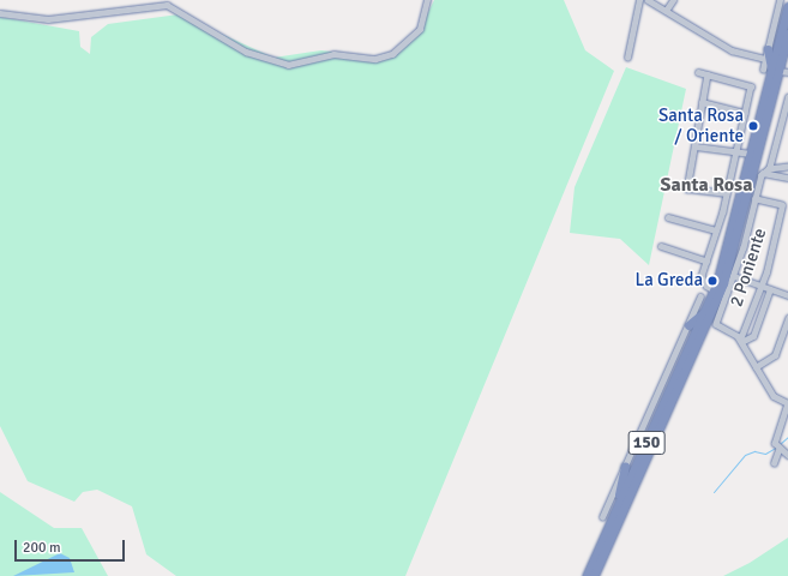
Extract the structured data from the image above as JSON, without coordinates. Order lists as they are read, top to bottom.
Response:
{
  "streets": {
    "highway": ["150"],
    "street": ["2 Poniente"]
  },
  "districts": ["Santa Rosa"],
  "places": ["Santa Rosa / Oriente", "La Greda"],
  "scale_bar": "200 m"
}
